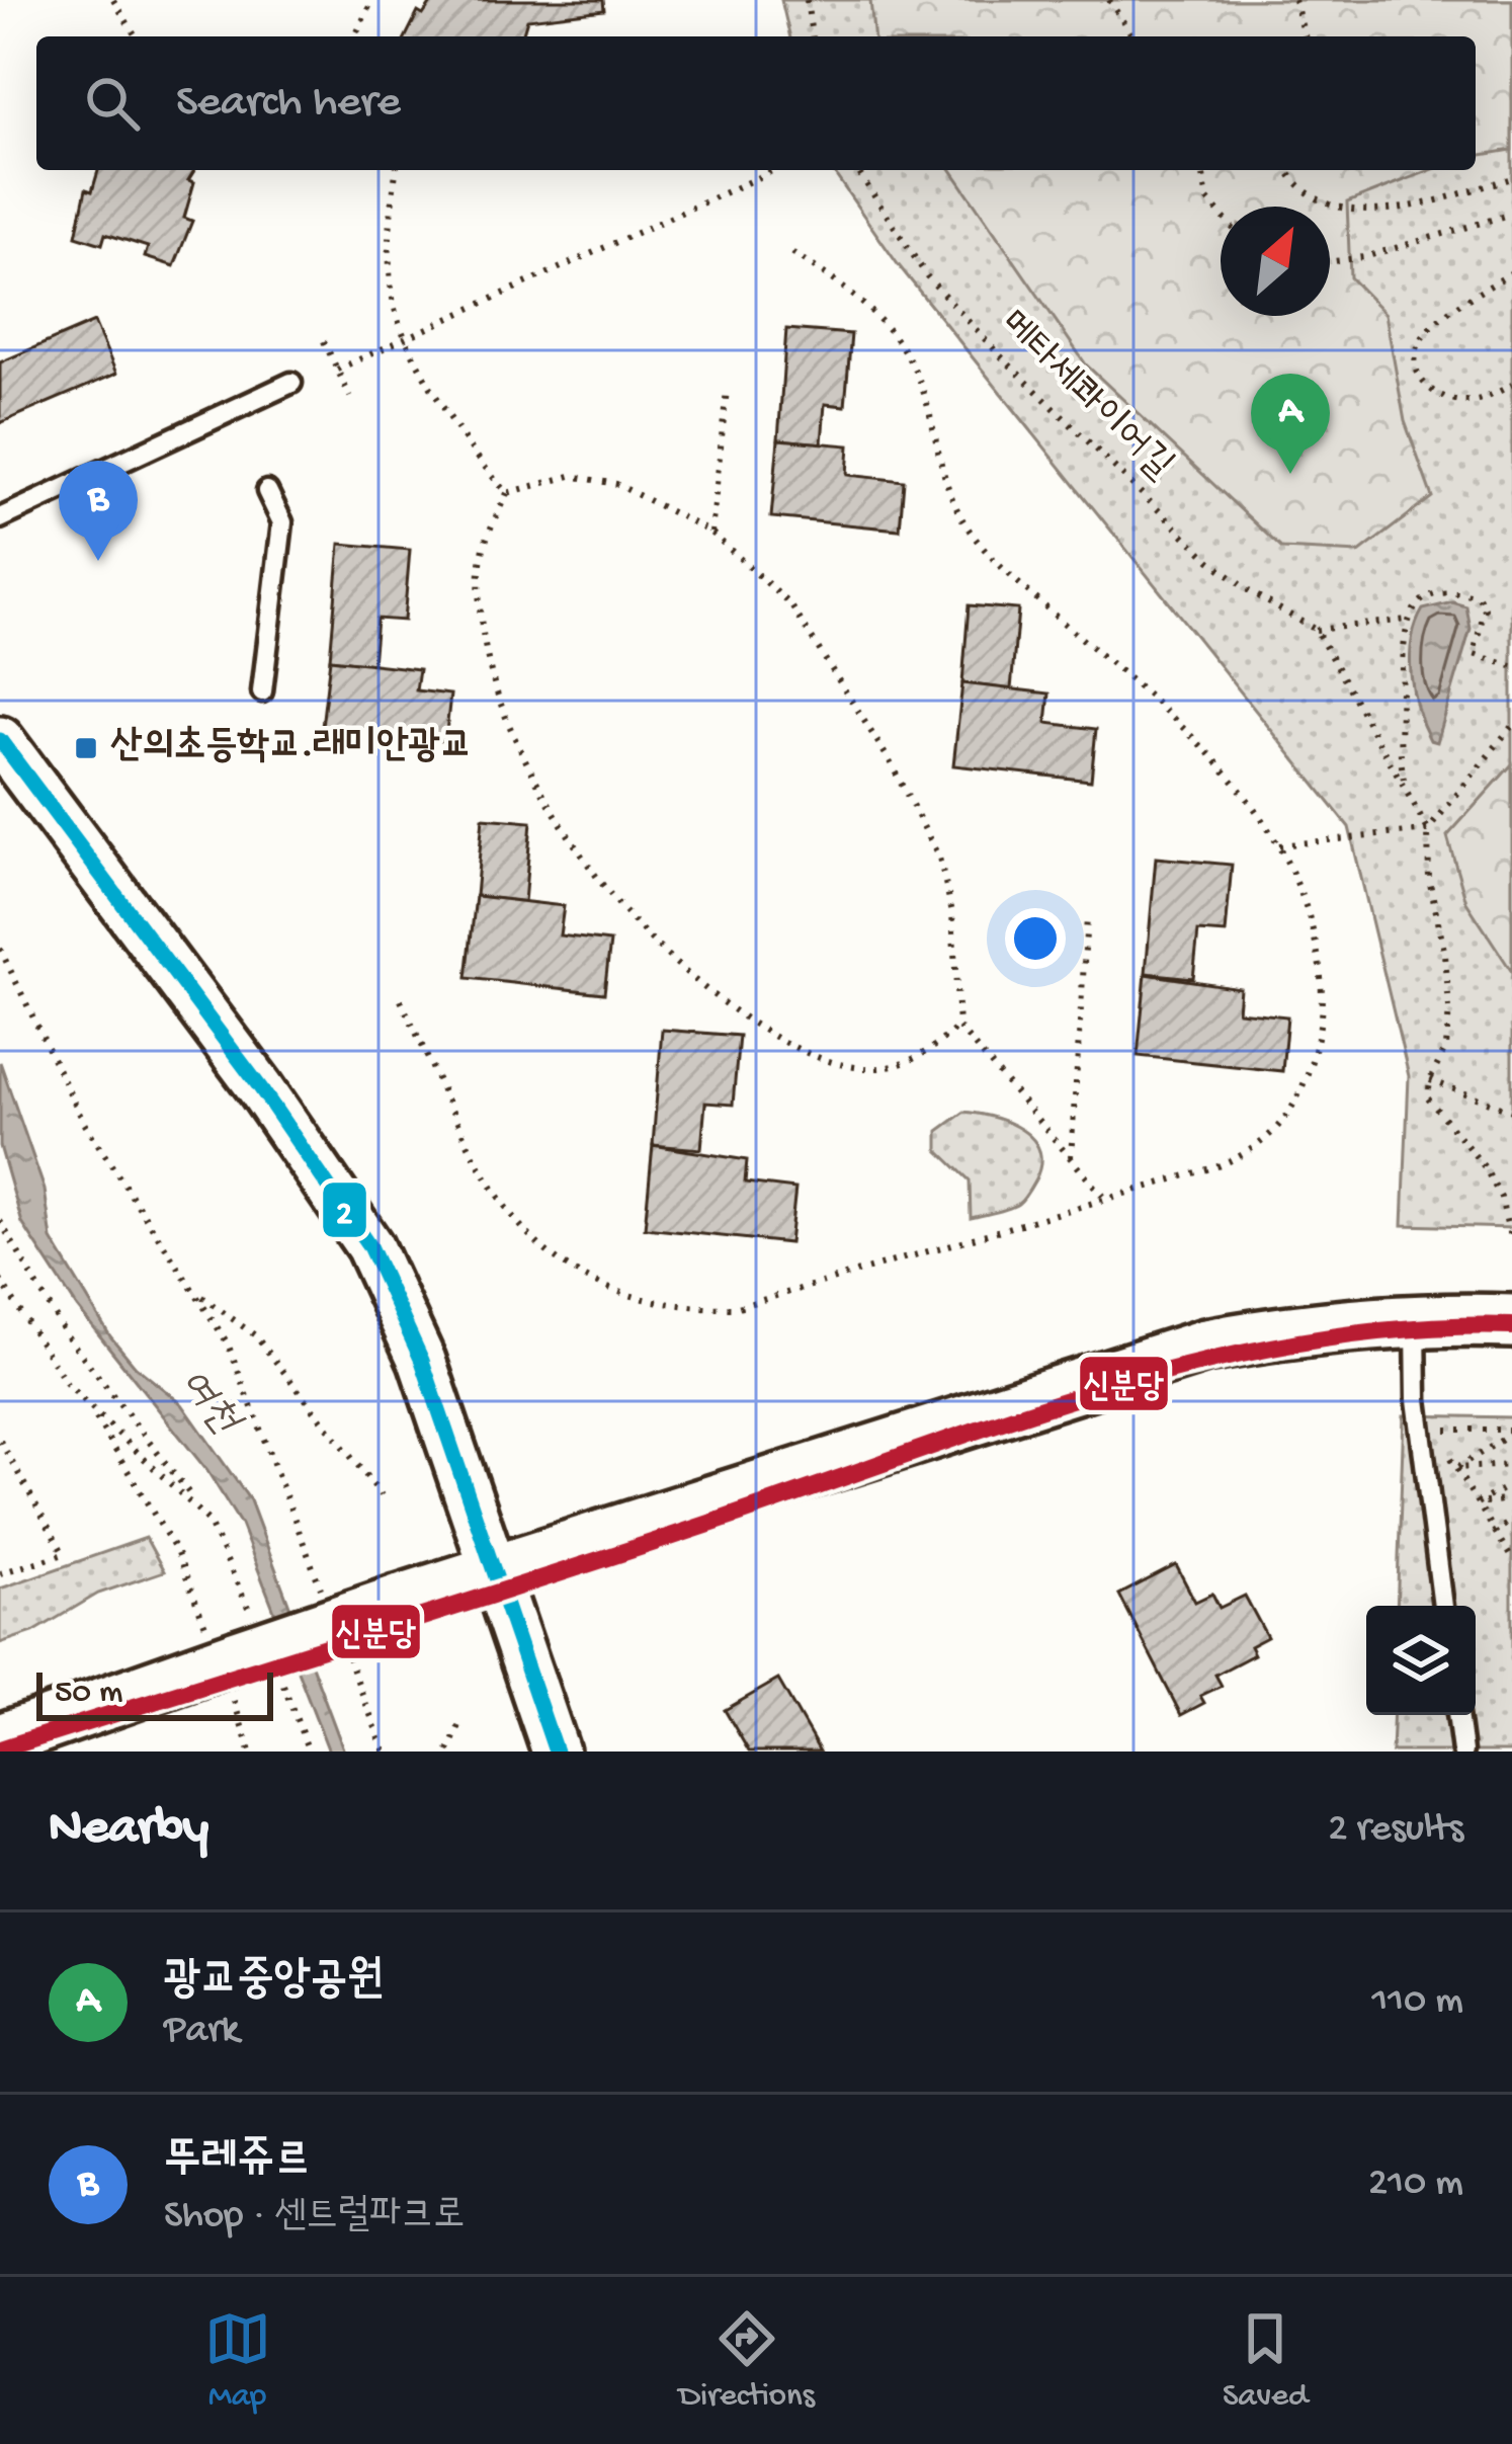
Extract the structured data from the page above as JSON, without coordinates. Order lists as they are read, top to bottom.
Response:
{
  "streets": {
    "path": ["메타세콰이어길"]
  },
  "water": ["여천"],
  "places": {
    "transit": ["산의초등학교.래미안광교"]
  },
  "lines": ["transit line 2", "transit line 신분당"],
  "scale_bar": "50 m",
  "north": "top right",
  "page": {
    "search": "Search here",
    "pins": ["A", "B"],
    "scale": "50 m",
    "heading": ["Nearby", "2 results"],
    "list": [
      {
        "mark": "A",
        "name": "광교중앙공원",
        "note": "Park",
        "value": "110 m"
      },
      {
        "mark": "B",
        "name": "뚜레쥬르",
        "note": "Shop · 센트럴파크로",
        "value": "210 m"
      }
    ],
    "nav": ["Map", "Directions", "Saved"]
  }
}
